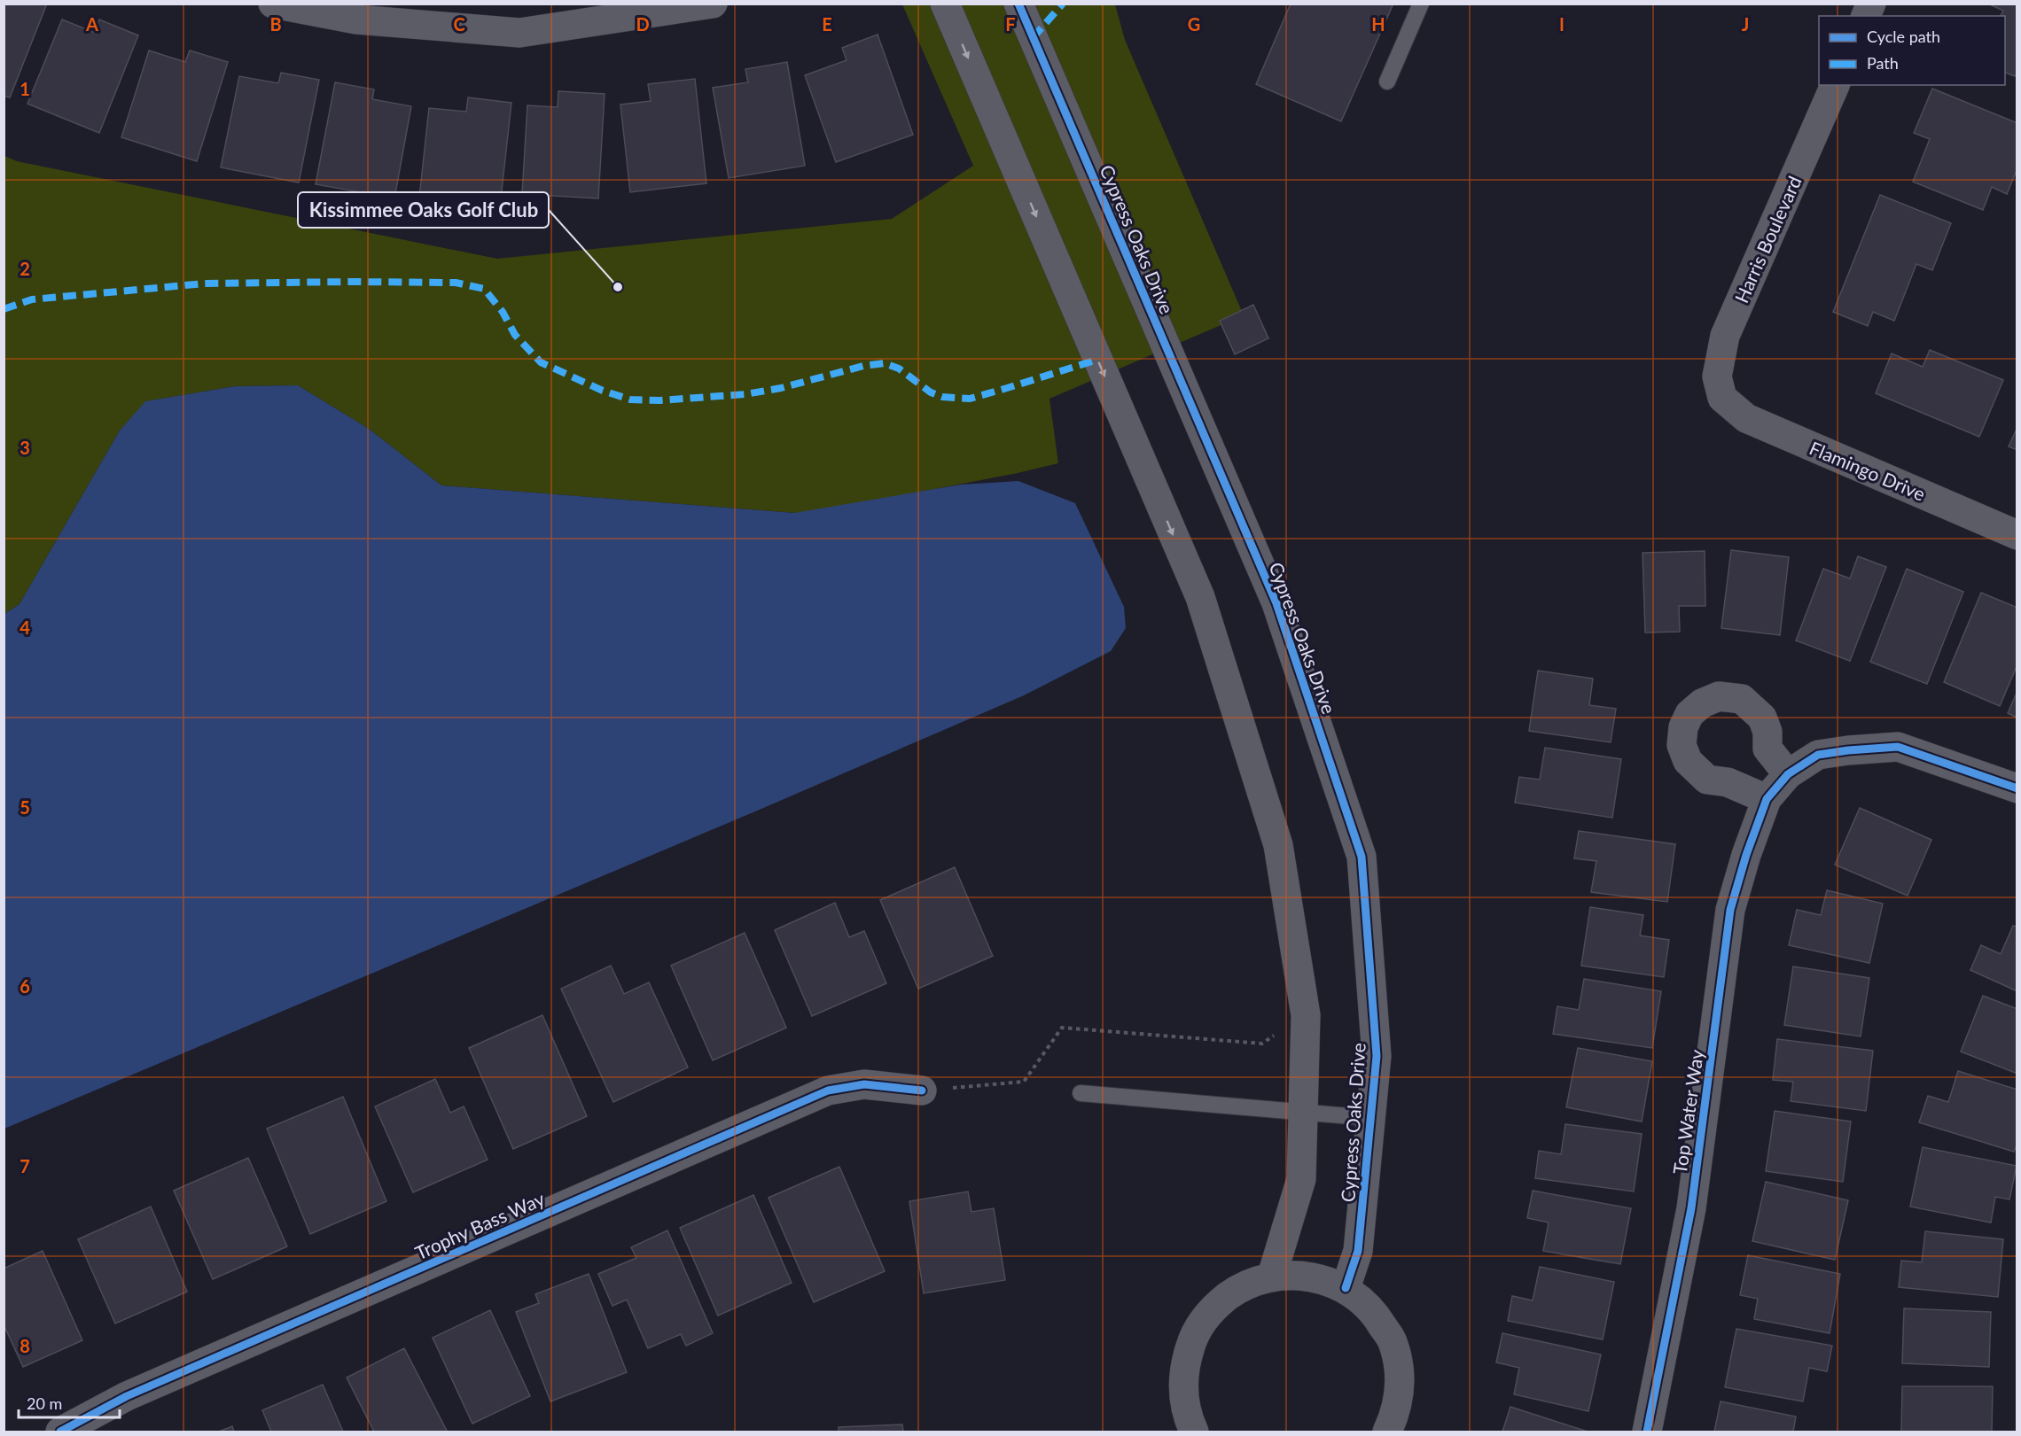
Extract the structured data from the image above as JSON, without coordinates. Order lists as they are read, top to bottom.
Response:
{
  "streets": {
    "street": [
      "Cypress Oaks Drive",
      "Harris Boulevard",
      "Flamingo Drive",
      "Top Water Way",
      "Trophy Bass Way"
    ]
  },
  "crossings": [
    ["Harris Boulevard", "Flamingo Drive"]
  ],
  "places": ["Kissimmee Oaks Golf Club"],
  "legend": ["Cycle path", "Path"],
  "scale_bar": "20 m",
  "grid": {
    "columns": [
      "A",
      "B",
      "C",
      "D",
      "E",
      "F",
      "G",
      "H",
      "I",
      "J"
    ],
    "rows": [
      "1",
      "2",
      "3",
      "4",
      "5",
      "6",
      "7",
      "8"
    ]
  }
}
